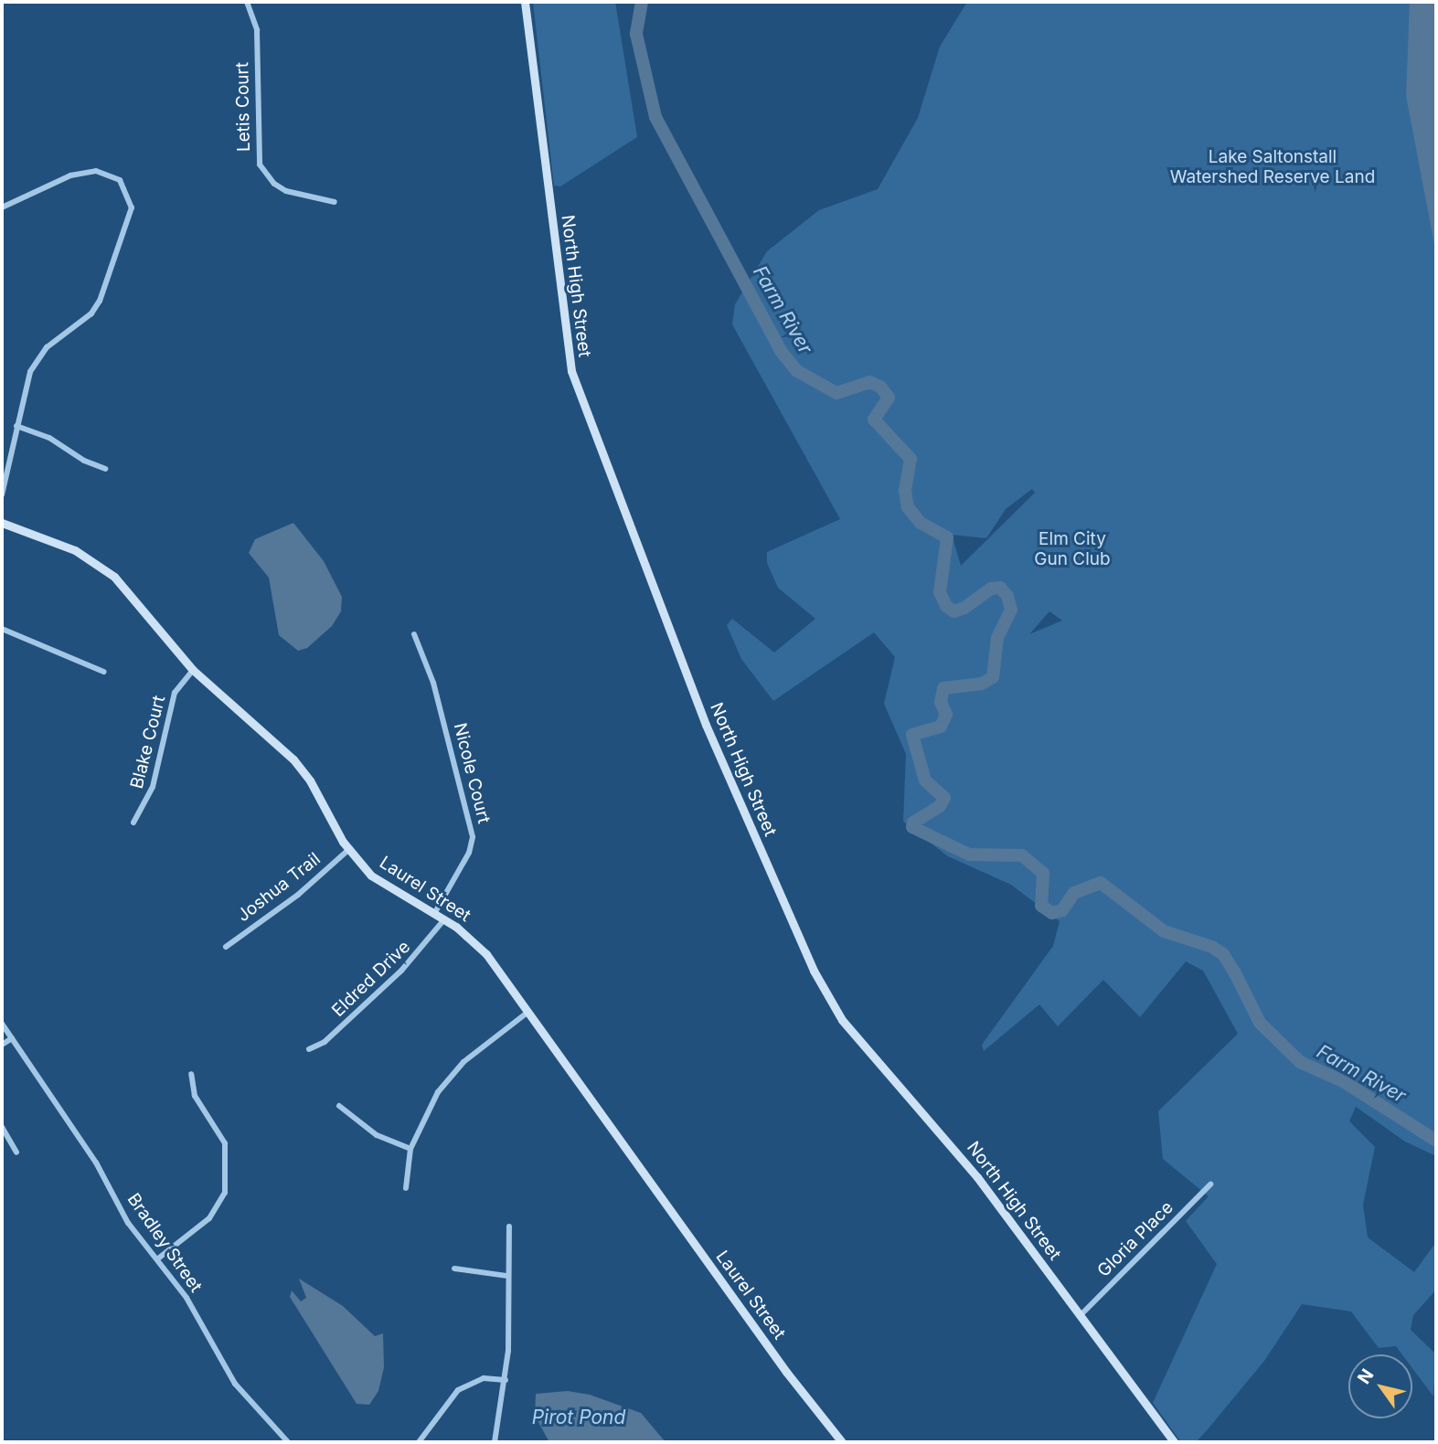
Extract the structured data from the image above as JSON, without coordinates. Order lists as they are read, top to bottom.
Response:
{
  "streets": {
    "main road": ["North High Street", "Laurel Street"],
    "street": [
      "Letis Court",
      "Blake Court",
      "Nicole Court",
      "Joshua Trail",
      "Eldred Drive",
      "Gloria Place",
      "Bradley Street"
    ]
  },
  "crossings": [
    ["North High Street", "Gloria Place"],
    ["Blake Court", "Laurel Street"],
    ["Nicole Court", "Laurel Street"],
    ["Joshua Trail", "Laurel Street"],
    ["Laurel Street", "Eldred Drive"]
  ],
  "water": ["Farm River", "Pirot Pond"],
  "parks": ["Lake Saltonstall Watershed Reserve Land", "Elm City Gun Club"],
  "north": "top left"
}
